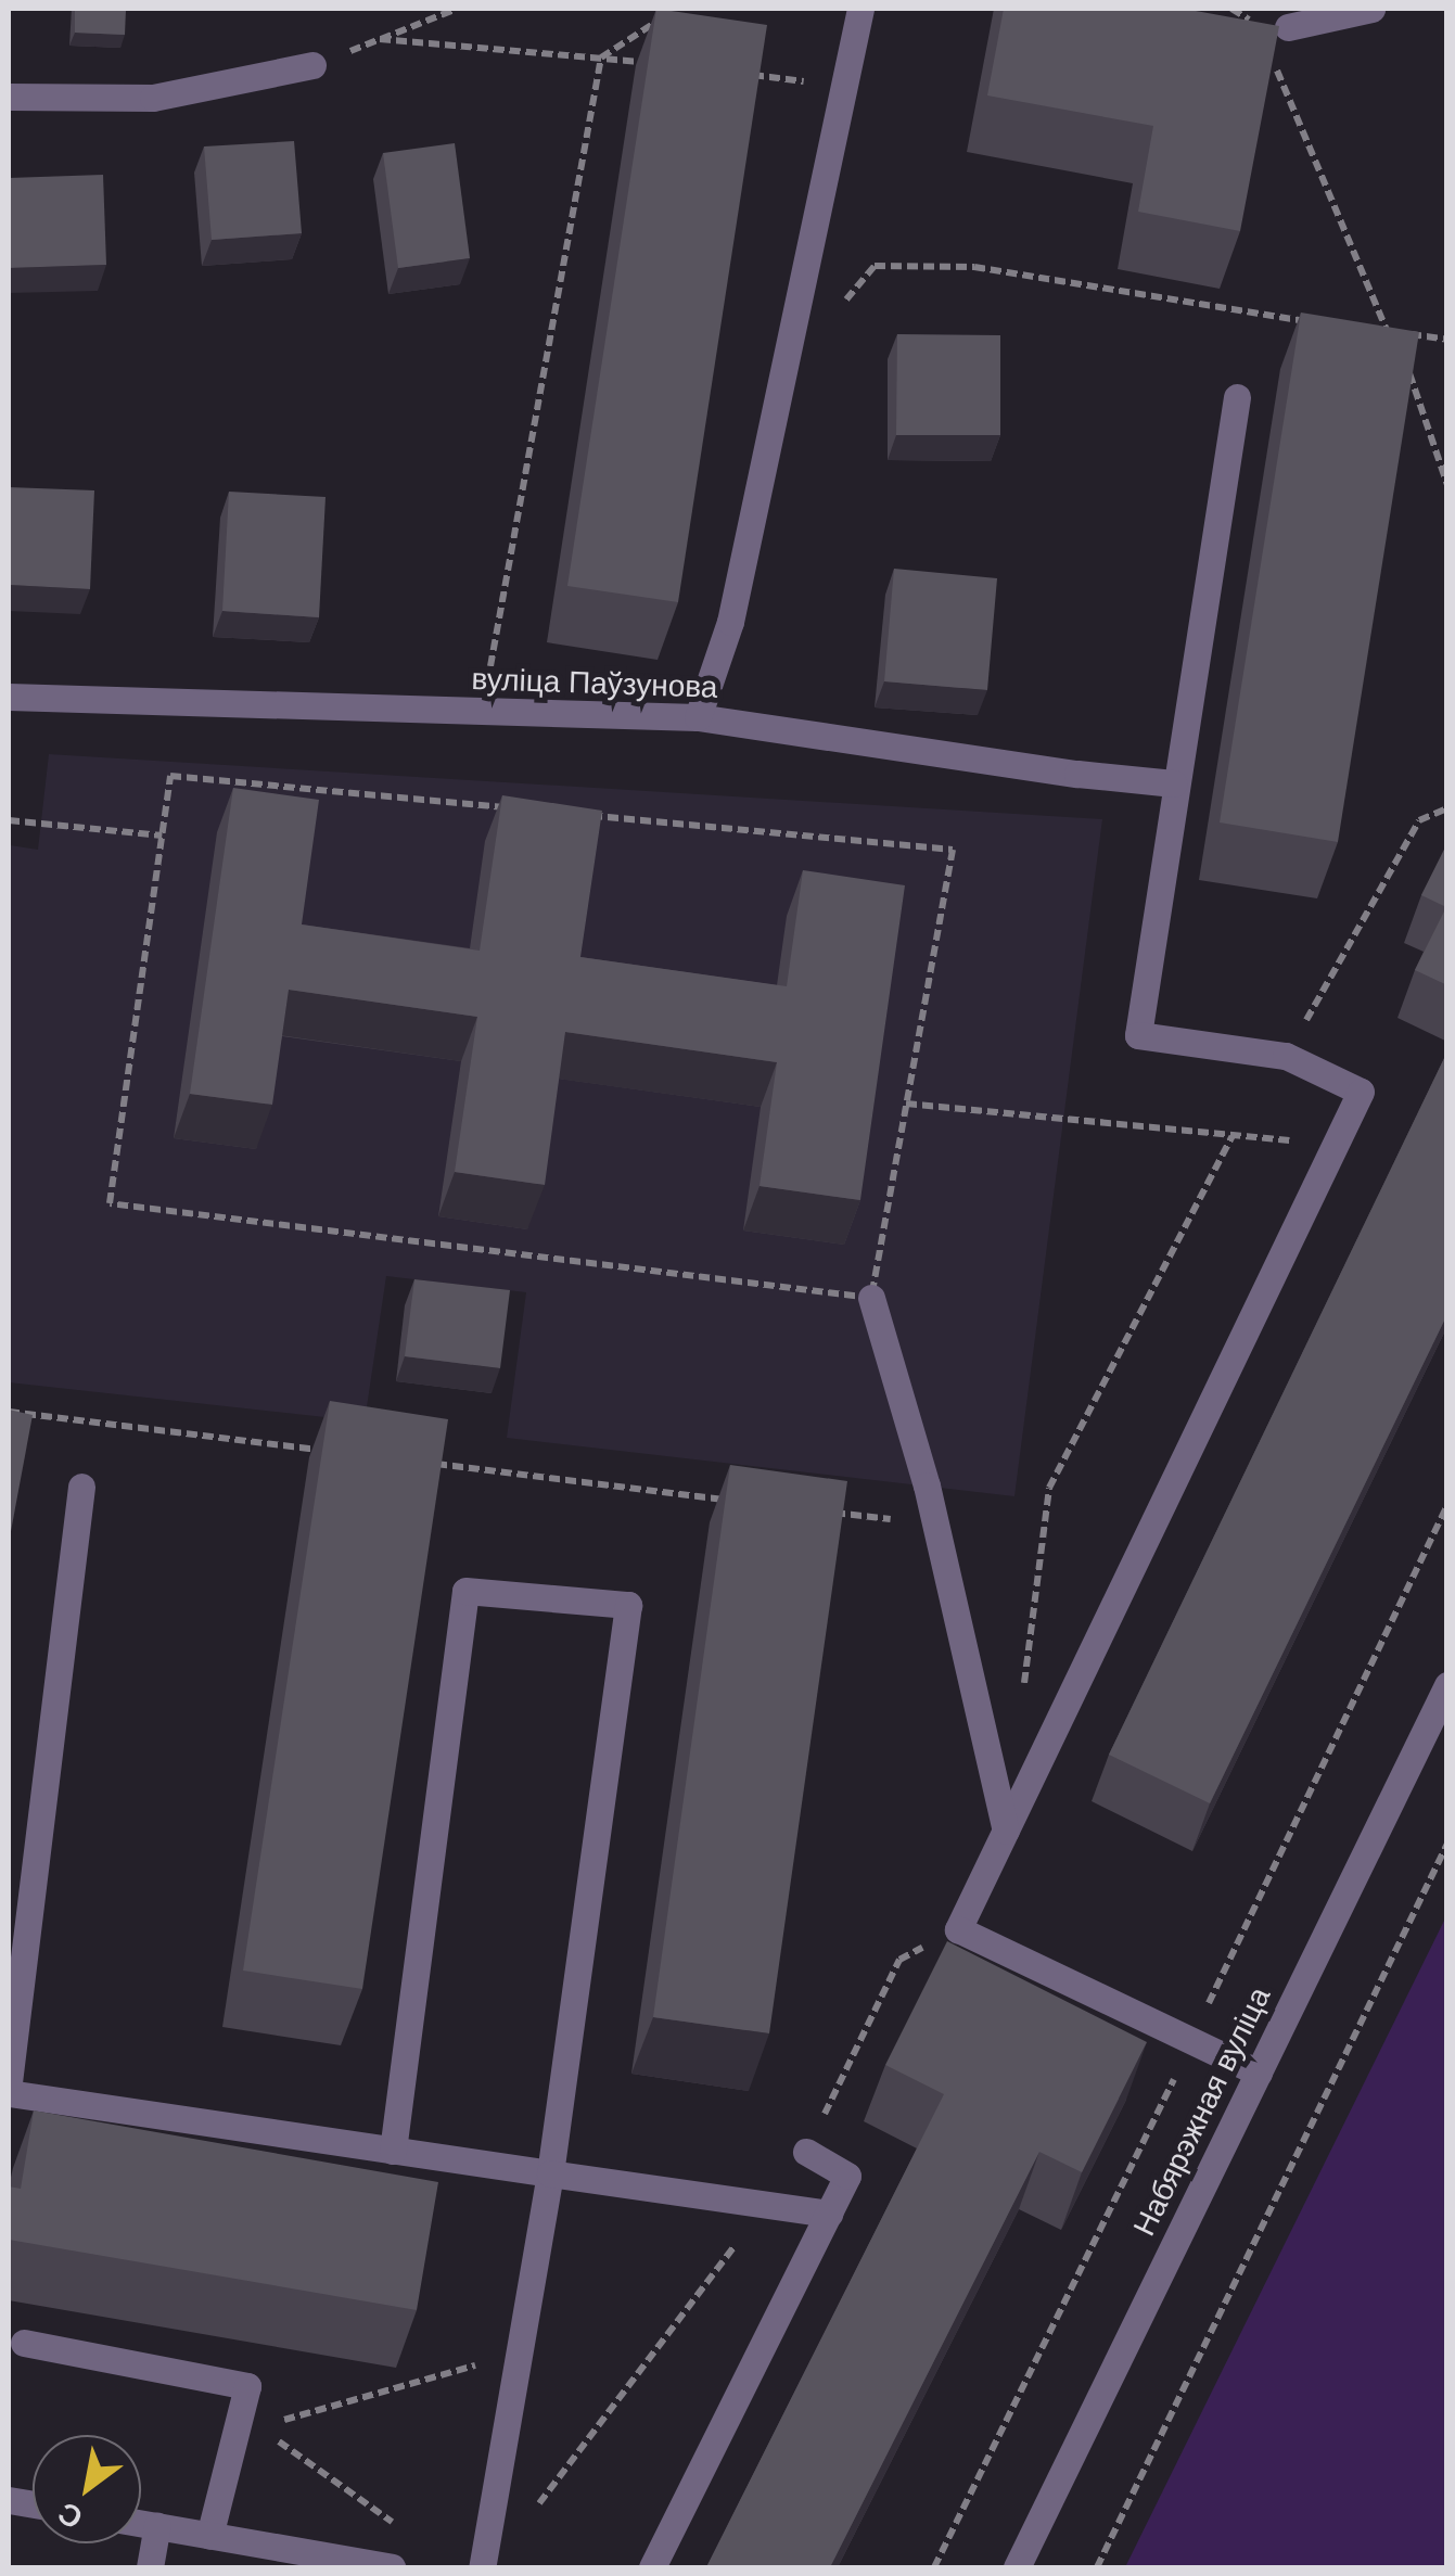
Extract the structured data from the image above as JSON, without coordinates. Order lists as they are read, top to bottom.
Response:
{
  "streets": {
    "street": ["вуліца Паўзунова", "Набярэжная вуліца"]
  },
  "north": "bottom left"
}
